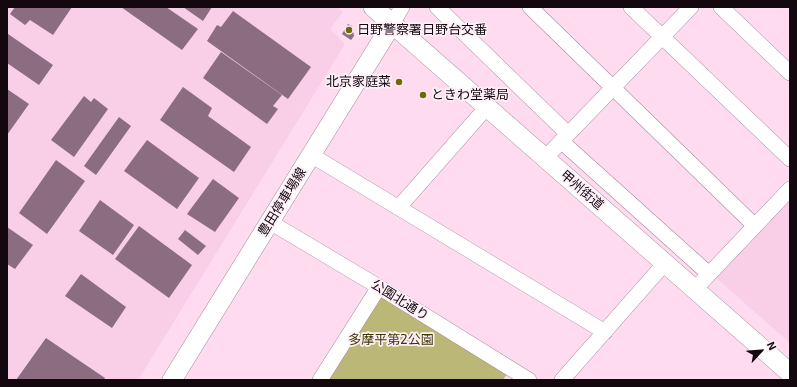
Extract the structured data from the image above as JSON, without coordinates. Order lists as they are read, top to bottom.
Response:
{
  "streets": {
    "main road": ["甲州街道", "豊田停車場線"],
    "street": ["公園北通り"]
  },
  "crossings": [
    ["甲州街道", "豊田停車場線"],
    ["豊田停車場線", "公園北通り"]
  ],
  "parks": ["多摩平第2公園"],
  "places": ["日野警察署日野台交番", "北京家庭菜", "ときわ堂薬局"],
  "north": "top right"
}
